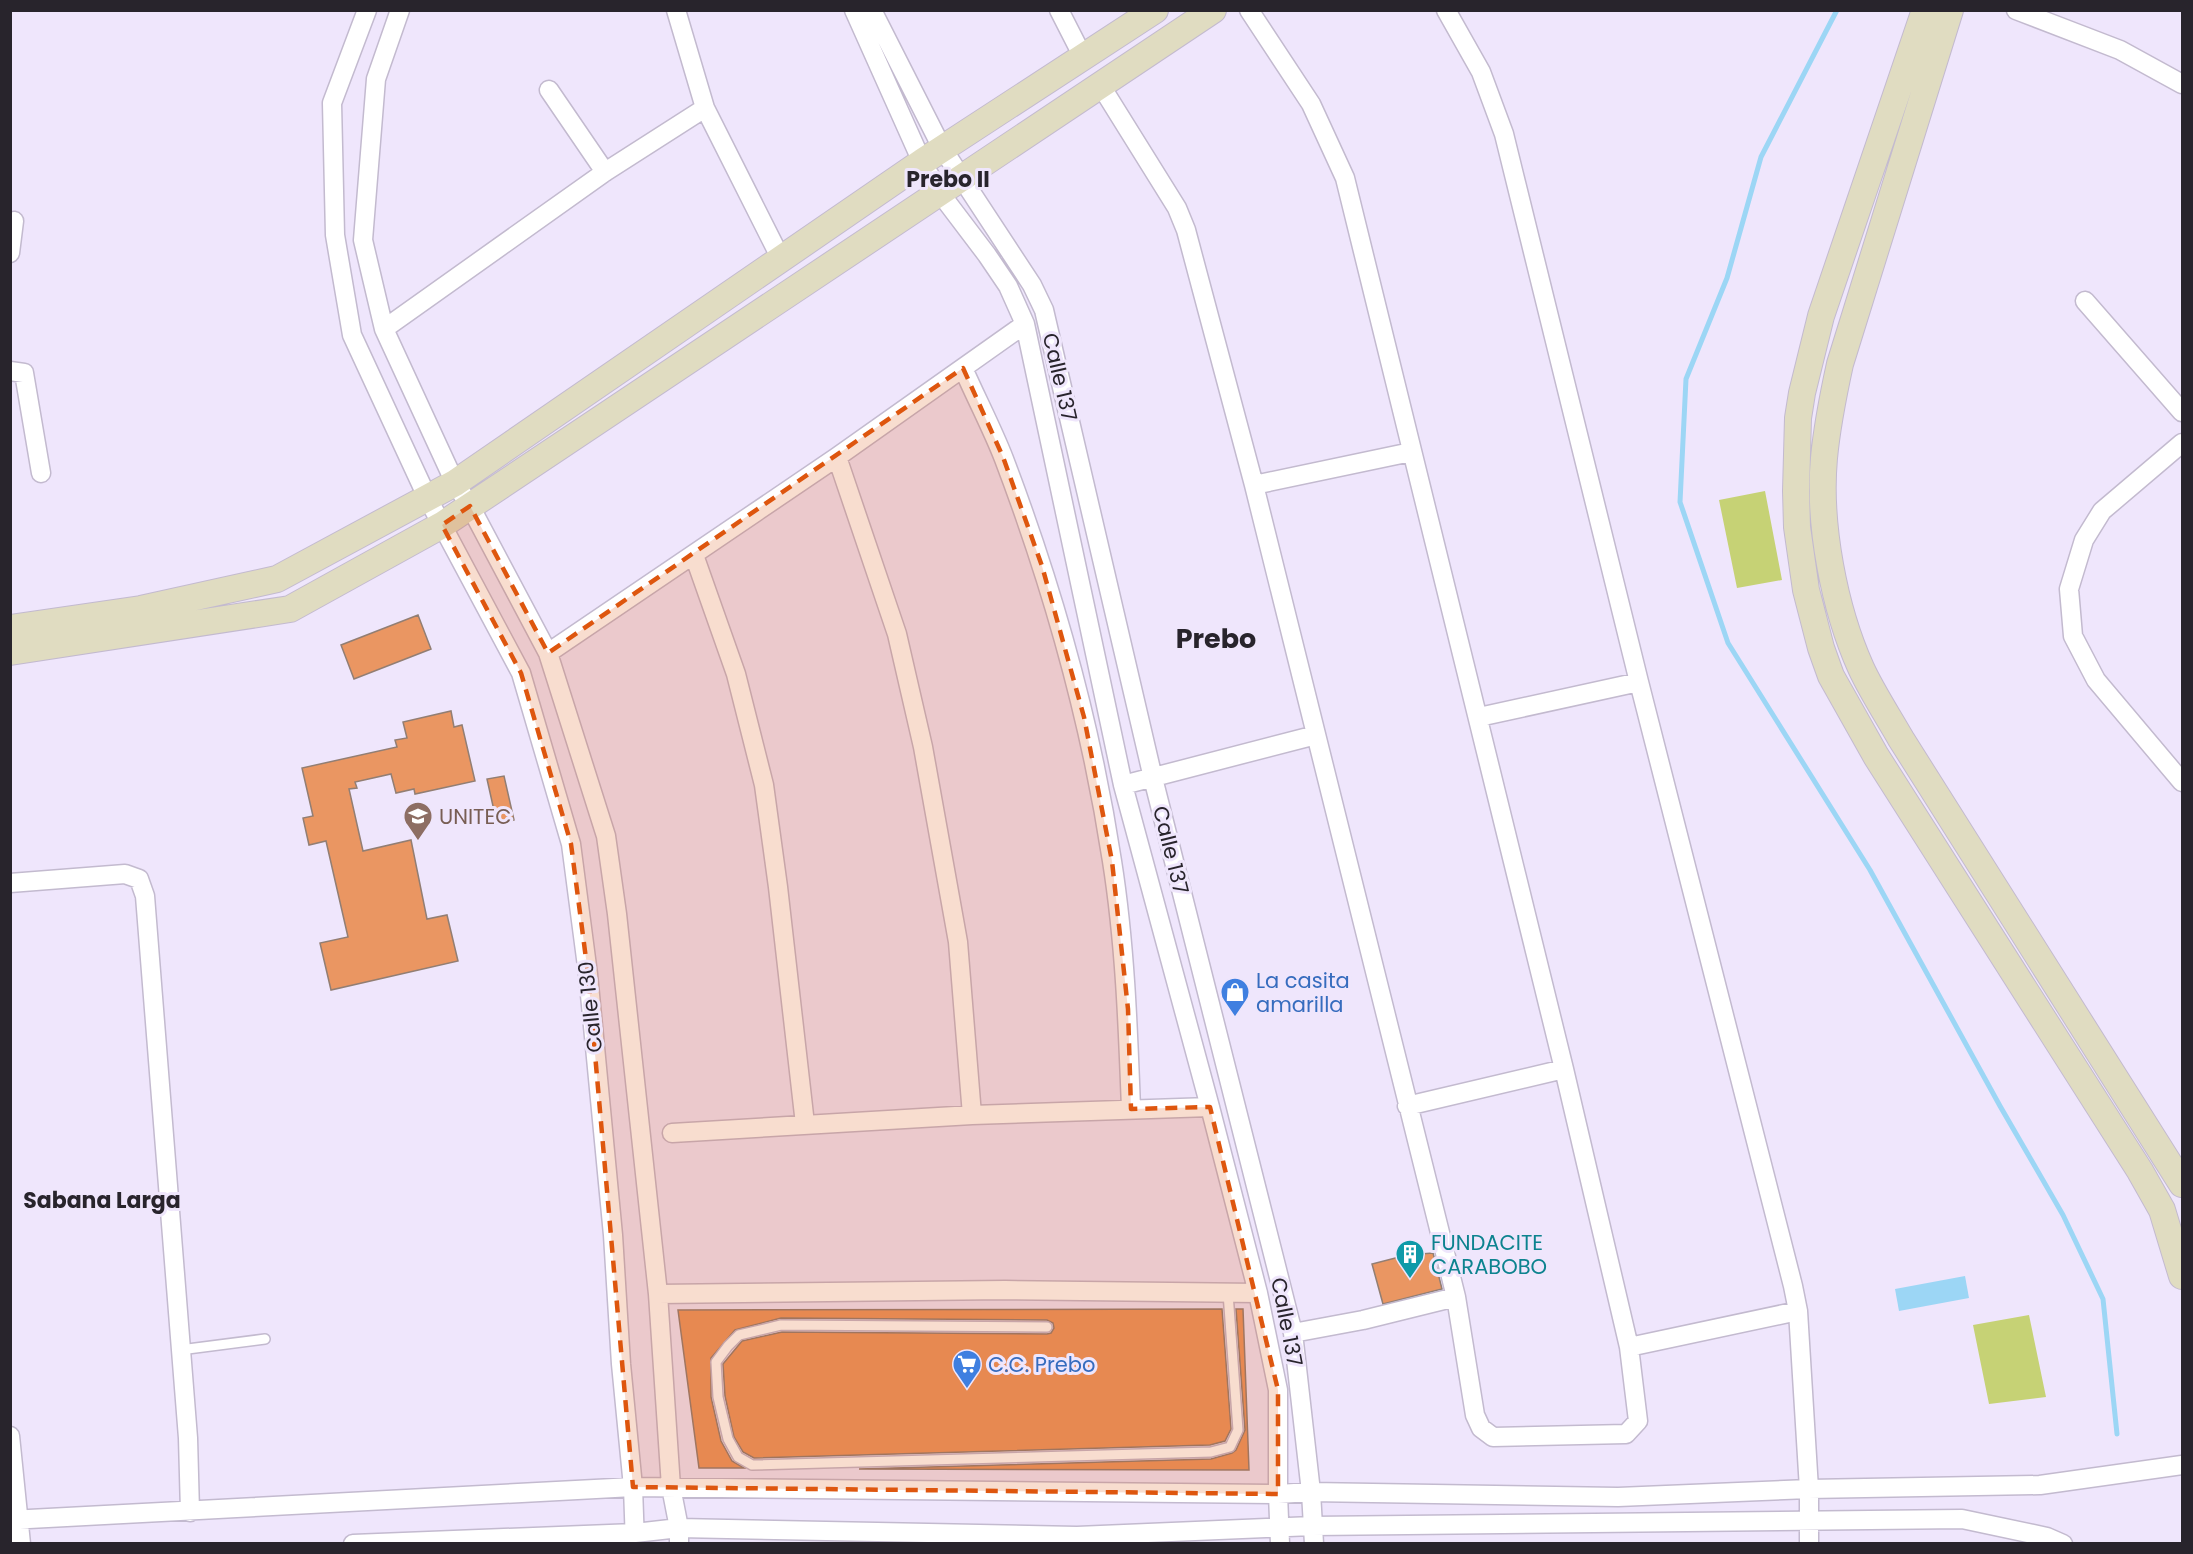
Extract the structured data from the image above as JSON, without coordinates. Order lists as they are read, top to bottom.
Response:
{
  "streets": {
    "street": ["Calle 137", "Calle 130"]
  },
  "districts": ["Prebo II", "Prebo", "Sabana Larga"],
  "places": {
    "school or university": ["UNITEC"],
    "shop": ["La casita amarilla"],
    "building": ["FUNDACITE CARABOBO"],
    "supermarket": ["C.C. Prebo"]
  }
}
